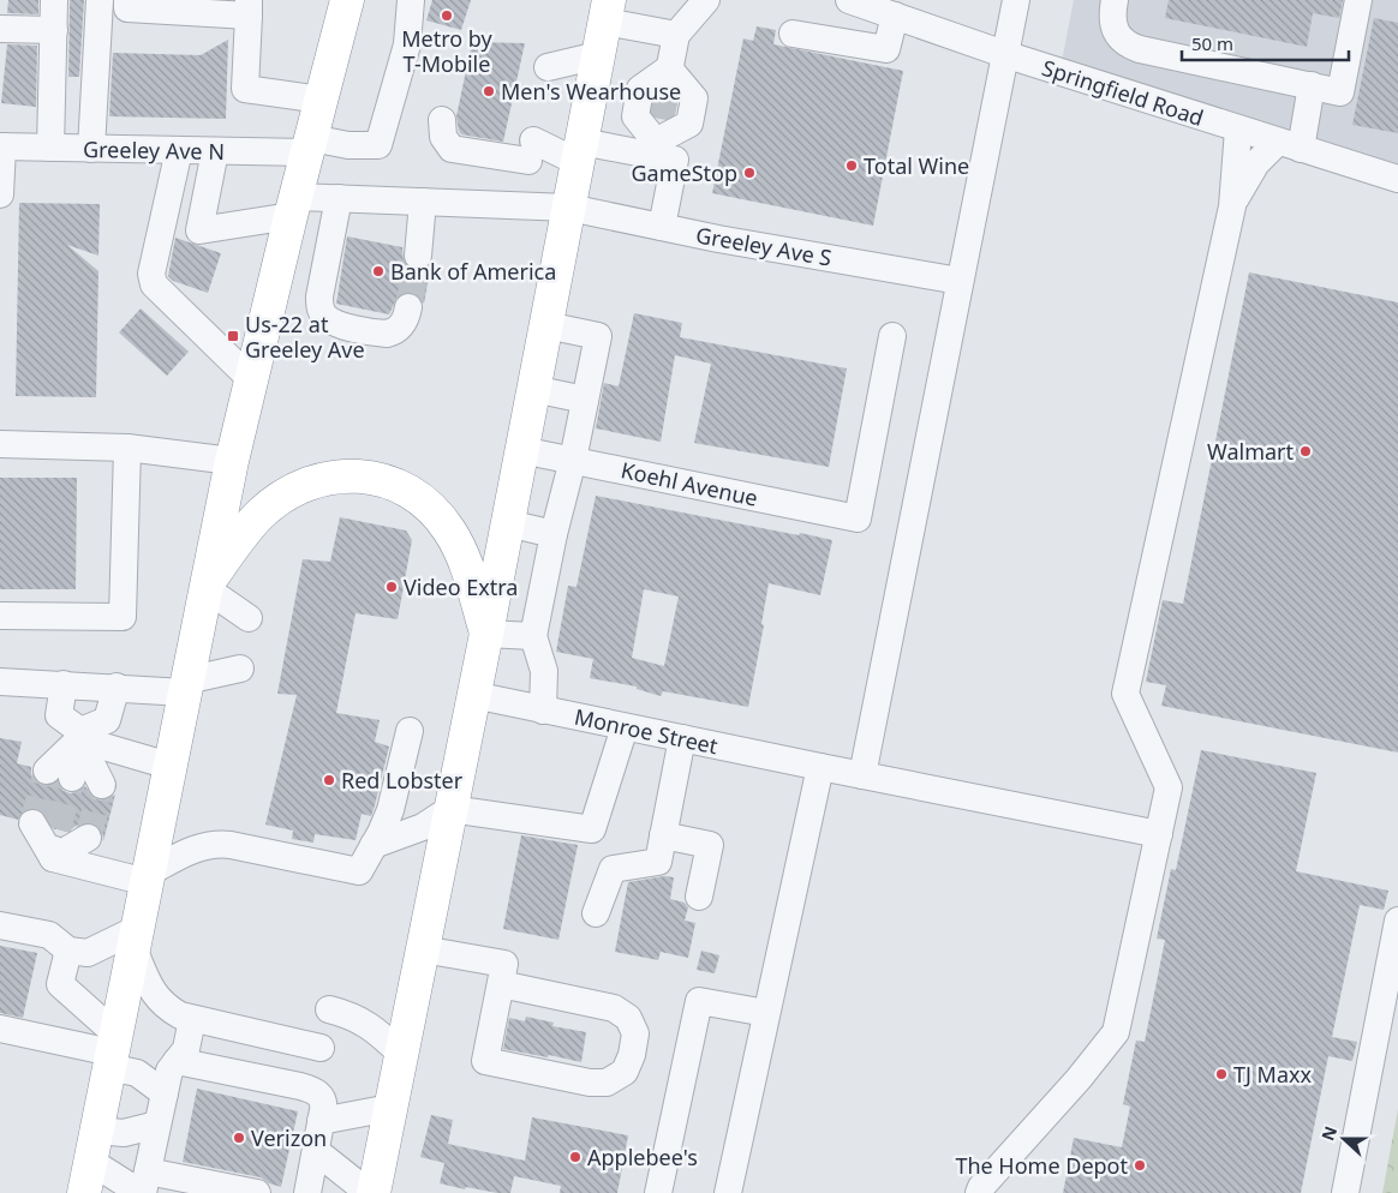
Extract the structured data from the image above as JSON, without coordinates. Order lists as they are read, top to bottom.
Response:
{
  "streets": {
    "street": [
      "Springfield Road",
      "Greeley Ave N",
      "Greeley Ave S",
      "Koehl Avenue",
      "Monroe Street"
    ]
  },
  "crossings": [
    ["Greeley Ave N", "Greeley Ave S"]
  ],
  "places": {
    "other": [
      "Metro by T-Mobile",
      "Men's Wearhouse",
      "Total Wine",
      "GameStop",
      "Bank of America",
      "Walmart",
      "Video Extra",
      "Red Lobster",
      "TJ Maxx",
      "Verizon",
      "Applebee's",
      "The Home Depot"
    ],
    "transit": ["Us-22 at Greeley Ave"]
  },
  "scale_bar": "50 m",
  "north": "left"
}
